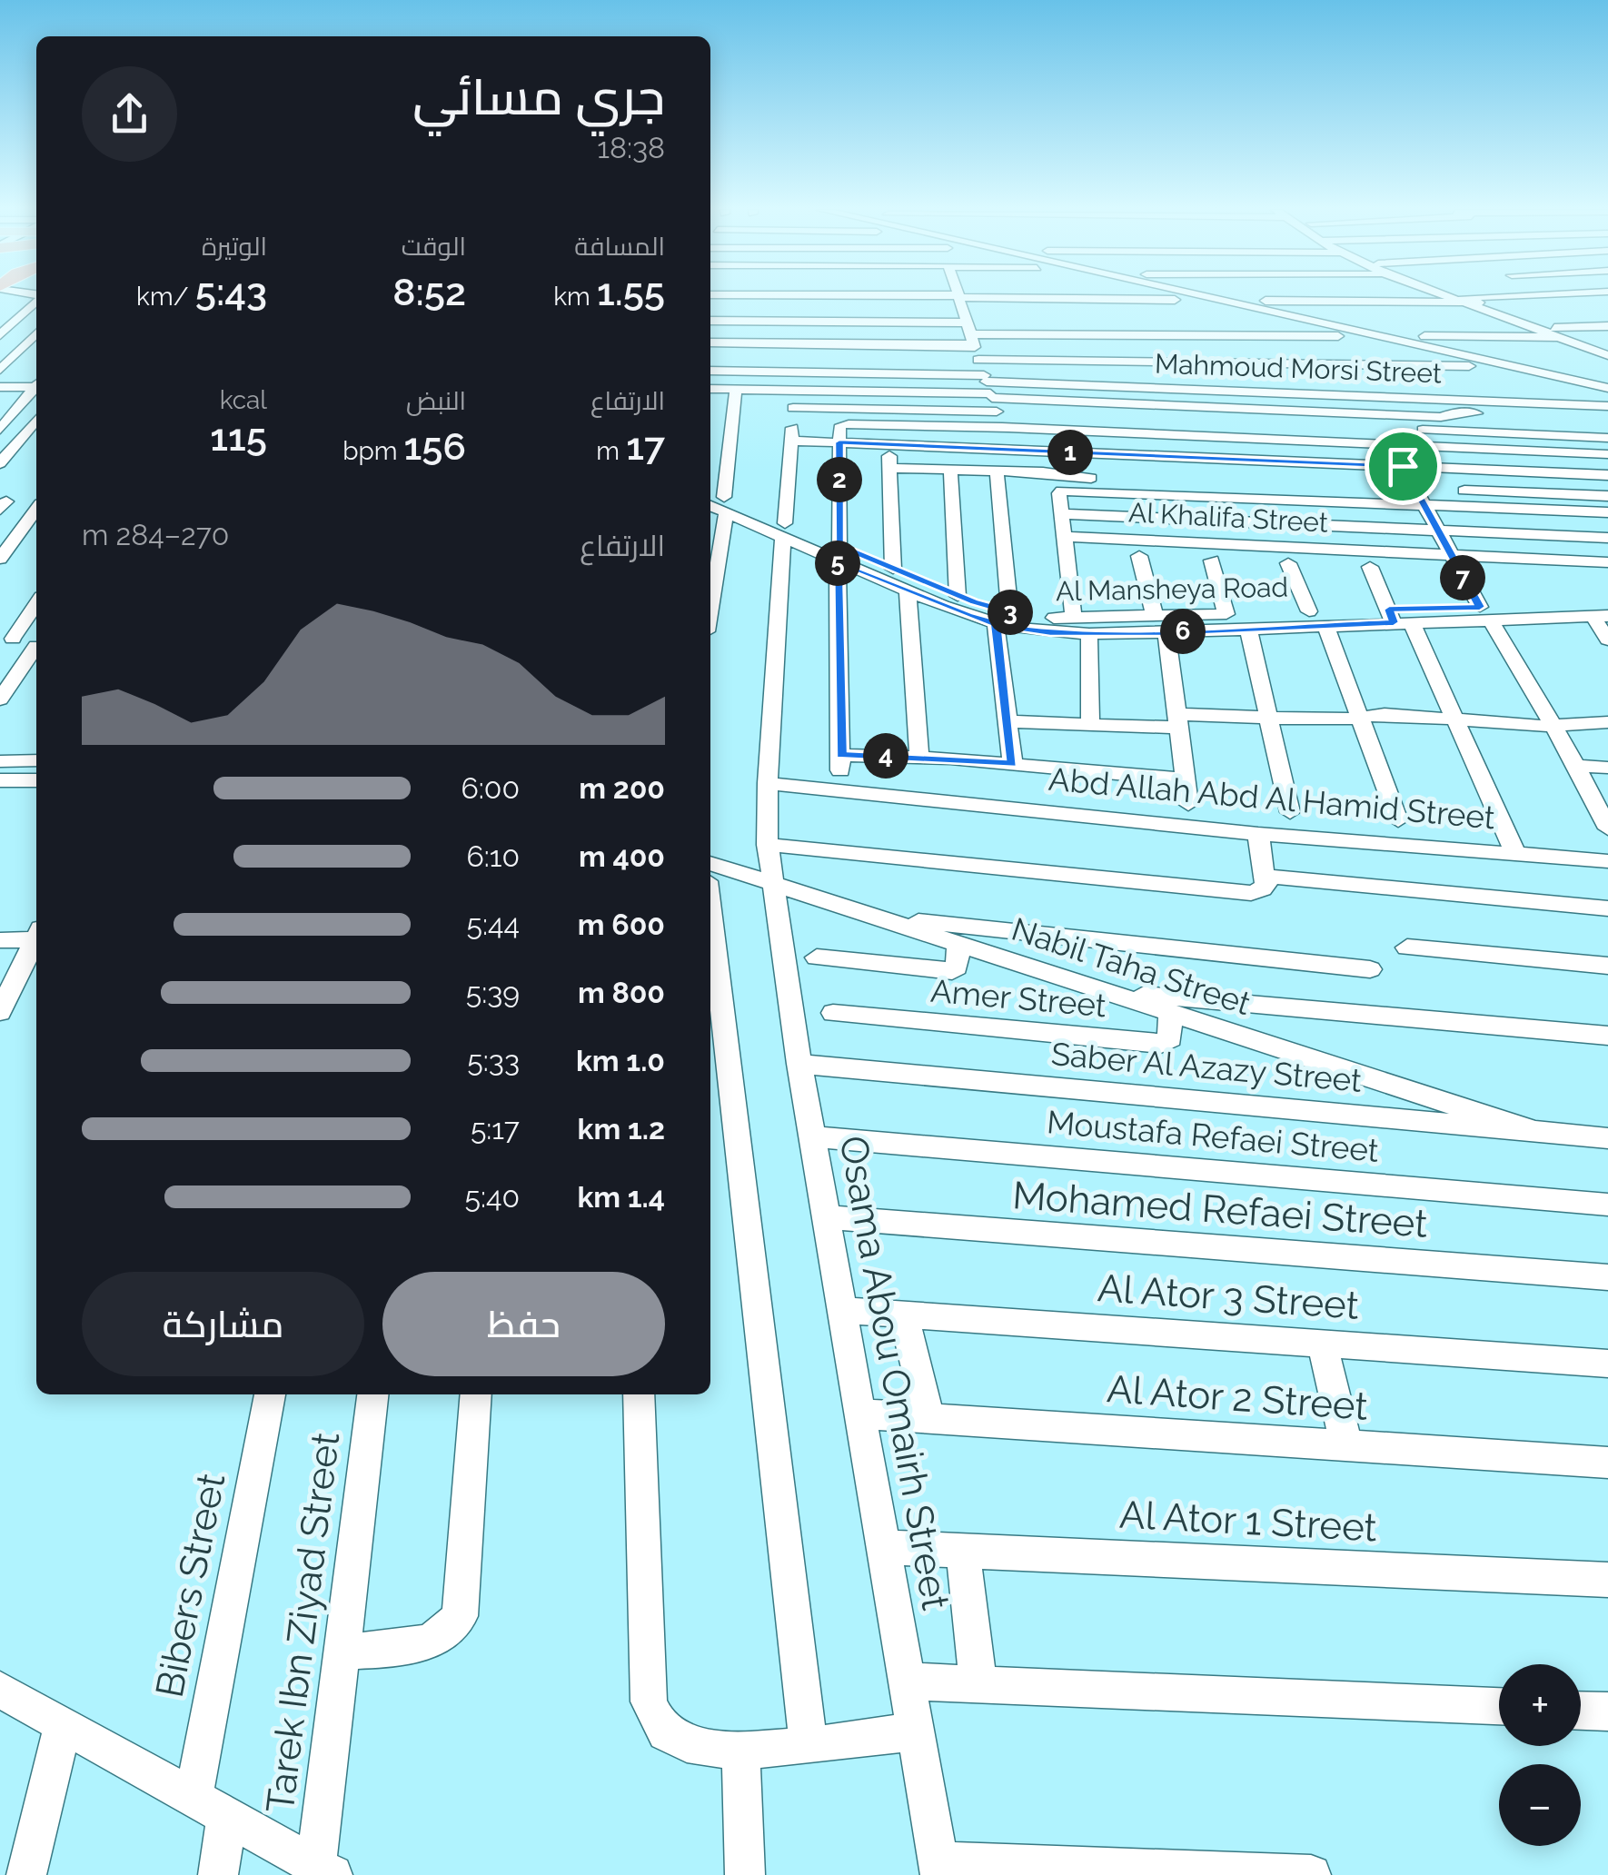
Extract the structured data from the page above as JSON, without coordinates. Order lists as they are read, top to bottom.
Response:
{
  "streets": {
    "street": [
      "Mahmoud Morsi Street",
      "Al Khalifa Street",
      "Al Mansheya Road",
      "Abd Allah Abd Al Hamid Street",
      "Nabil Taha Street",
      "Amer Street",
      "Saber Al Azazy Street",
      "Moustafa Refaei Street",
      "Mohamed Refaei Street",
      "Al Ator 3 Street",
      "Osama Abou Omairh Street",
      "Al Ator 2 Street",
      "Al Ator 1 Street",
      "Bibers Street",
      "Tarek Ibn Ziyad Street"
    ]
  },
  "crossings": [
    ["Al Mansheya Road", "Osama Abou Omairh Street"],
    ["Abd Allah Abd Al Hamid Street", "Osama Abou Omairh Street"],
    ["Nabil Taha Street", "Amer Street"],
    ["Nabil Taha Street", "Saber Al Azazy Street"],
    ["Nabil Taha Street", "Osama Abou Omairh Street"],
    ["Saber Al Azazy Street", "Osama Abou Omairh Street"],
    ["Moustafa Refaei Street", "Osama Abou Omairh Street"],
    ["Mohamed Refaei Street", "Osama Abou Omairh Street"],
    ["Al Ator 3 Street", "Osama Abou Omairh Street"],
    ["Osama Abou Omairh Street", "Al Ator 2 Street"],
    ["Osama Abou Omairh Street", "Al Ator 1 Street"]
  ],
  "page": {
    "heading": ["جري مسائي", "18:38"],
    "stats": [
      ["المسافة", "1.55 km"],
      ["الوقت", "8:52"],
      ["الوتيرة", "5:43 /km"],
      ["الارتفاع", "17 m"],
      ["النبض", "156 bpm"],
      ["kcal", "115"]
    ],
    "pins": [
      "1",
      "2",
      "5",
      "7",
      "3",
      "6",
      "4"
    ],
    "chart": ["الارتفاع", "270–284 m"],
    "list": [
      {
        "name": "200 m",
        "note": "6:00"
      },
      {
        "name": "400 m",
        "note": "6:10"
      },
      {
        "name": "600 m",
        "note": "5:44"
      },
      {
        "name": "800 m",
        "note": "5:39"
      },
      {
        "name": "1.0 km",
        "note": "5:33"
      },
      {
        "name": "1.2 km",
        "note": "5:17"
      },
      {
        "name": "1.4 km",
        "note": "5:40"
      }
    ],
    "buttons": ["حفظ", "مشاركة"],
    "map_buttons": ["+", "−"]
  }
}
